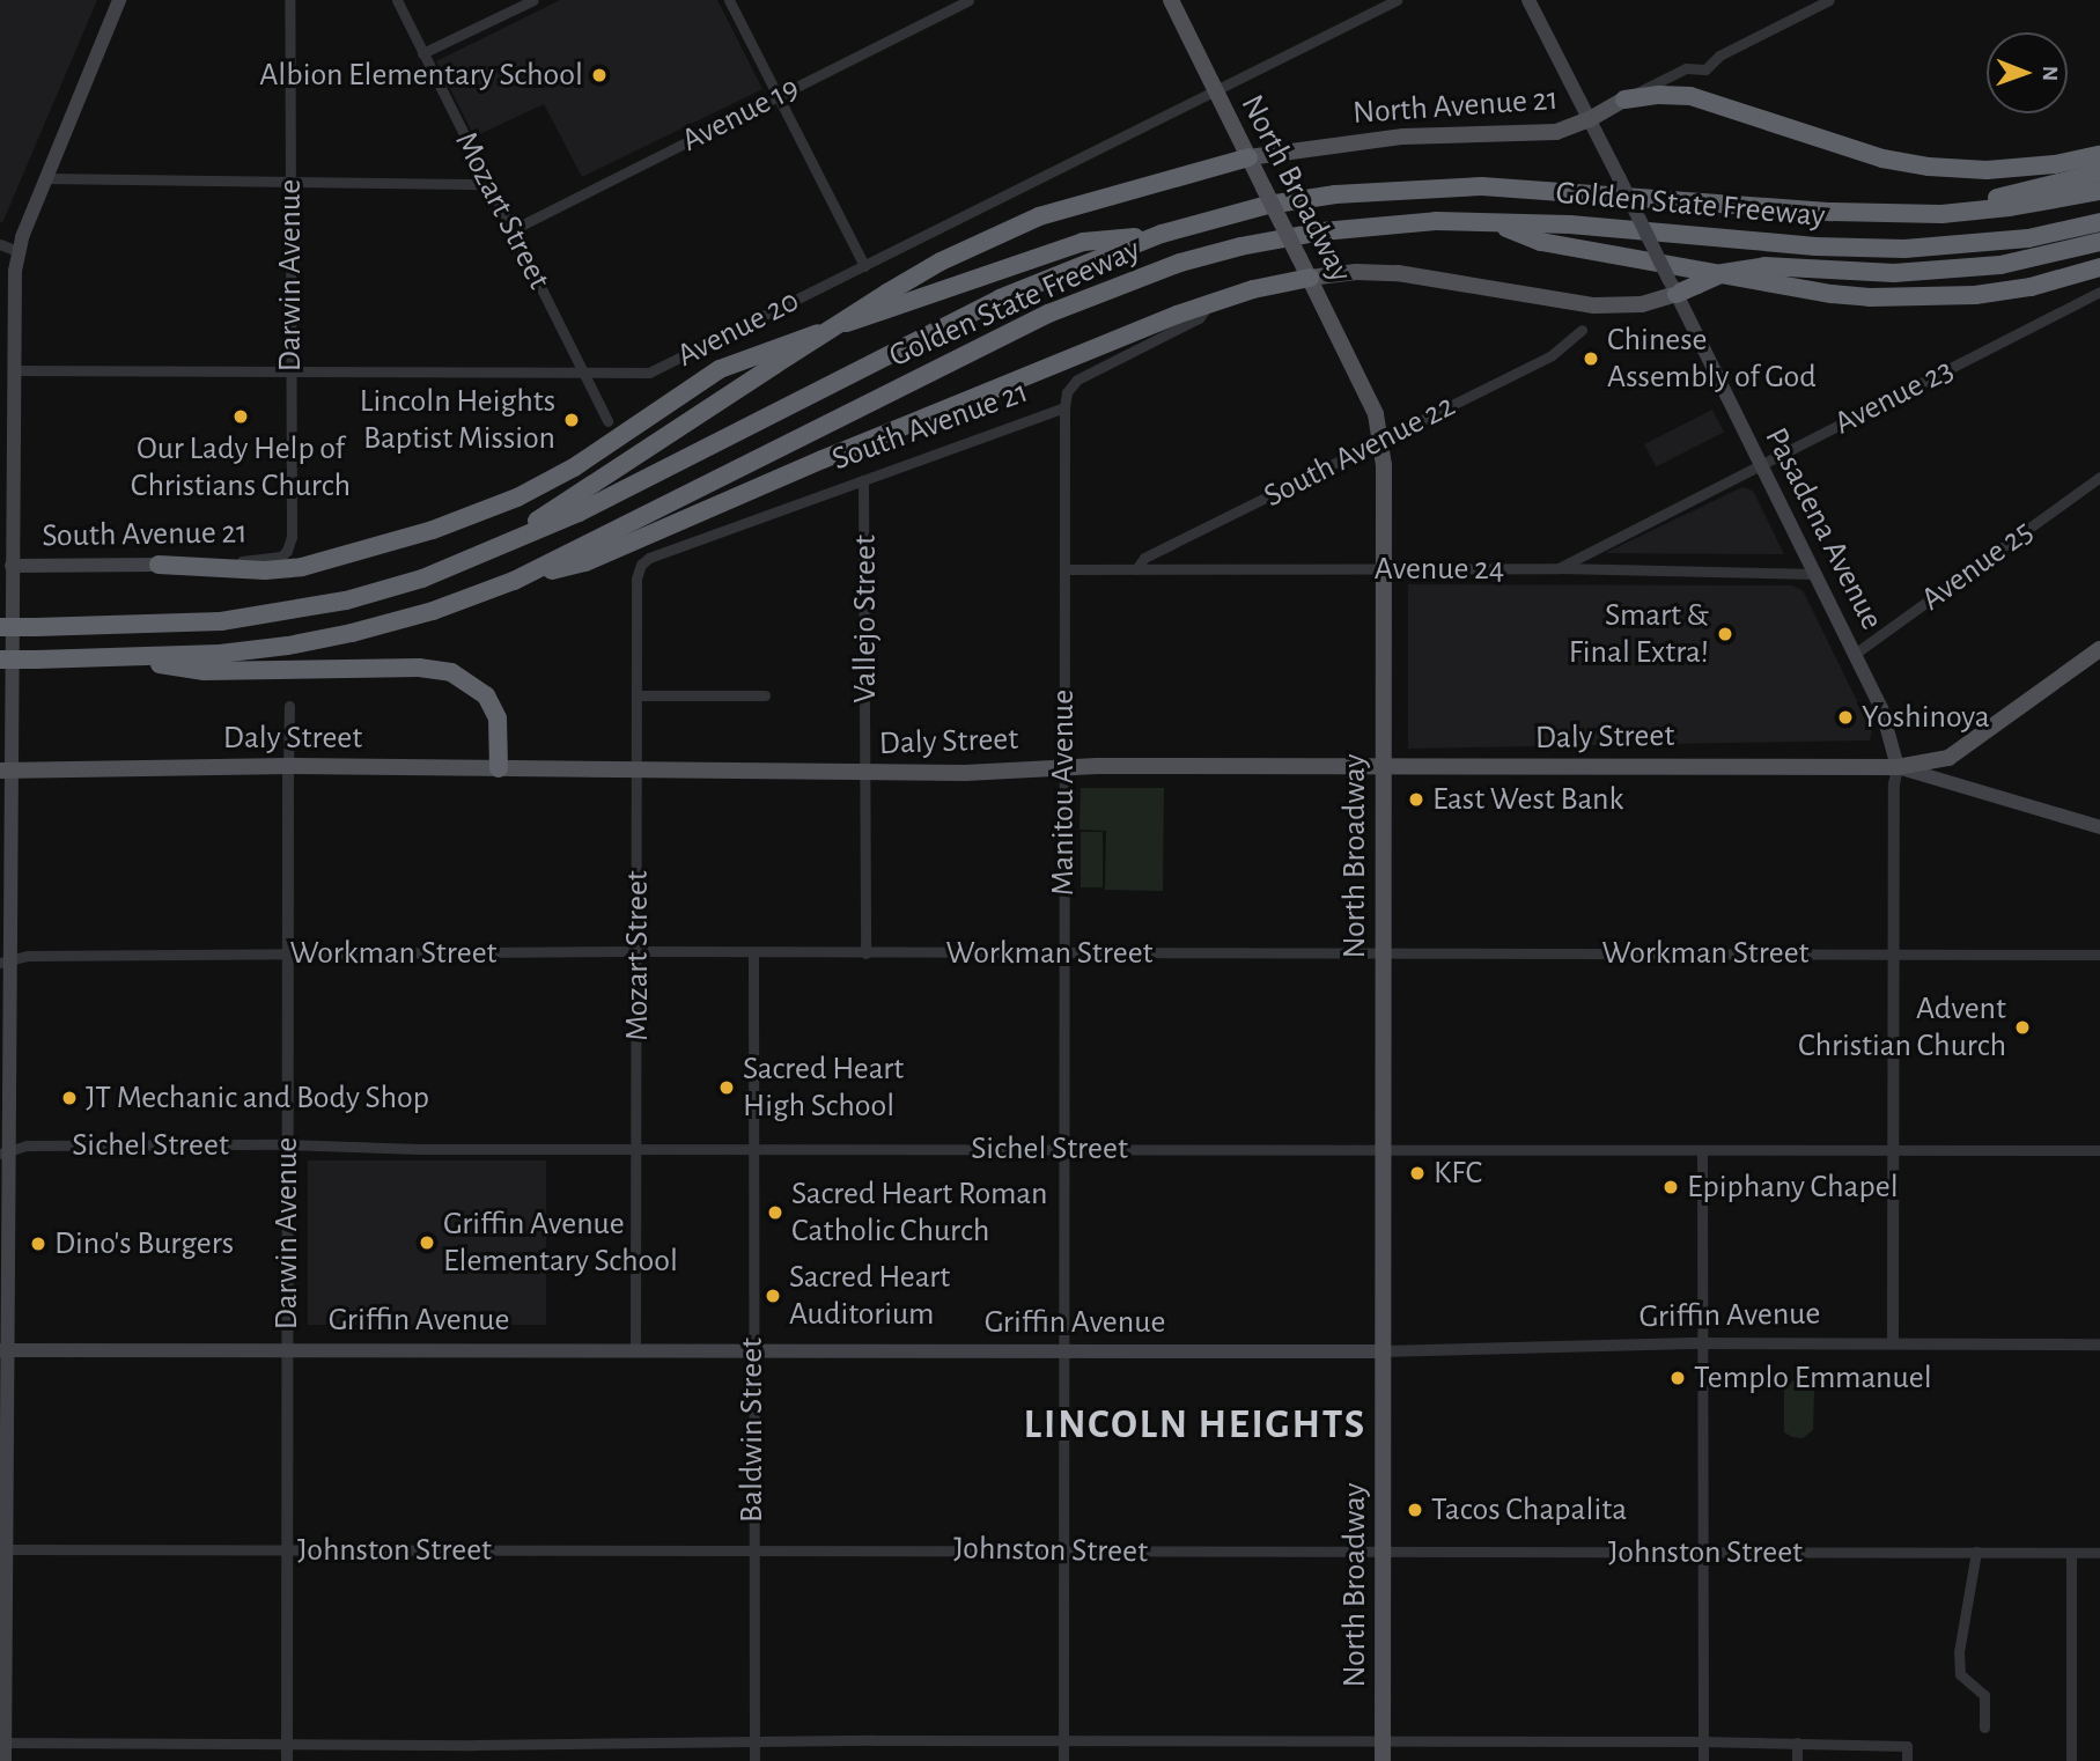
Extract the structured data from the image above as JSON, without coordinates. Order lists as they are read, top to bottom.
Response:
{
  "streets": {
    "highway": ["Golden State Freeway"],
    "main road": [
      "North Avenue 21",
      "North Broadway",
      "South Avenue 21",
      "Pasadena Avenue",
      "Daly Street",
      "Griffin Avenue"
    ],
    "street": [
      "Avenue 19",
      "Mozart Street",
      "Darwin Avenue",
      "Avenue 20",
      "Avenue 23",
      "South Avenue 22",
      "Avenue 25",
      "Avenue 24",
      "Vallejo Street",
      "Manitou Avenue",
      "Workman Street",
      "Sichel Street",
      "Baldwin Street",
      "Johnston Street"
    ]
  },
  "crossings": [
    ["North Avenue 21", "North Broadway"],
    ["North Avenue 21", "Pasadena Avenue"],
    ["Avenue 19", "Mozart Street"],
    ["North Broadway", "Avenue 20"],
    ["North Broadway", "South Avenue 22"],
    ["North Broadway", "Avenue 24"],
    ["North Broadway", "Daly Street"],
    ["North Broadway", "Workman Street"],
    ["North Broadway", "Sichel Street"],
    ["North Broadway", "Griffin Avenue"],
    ["North Broadway", "Johnston Street"],
    ["Mozart Street", "Avenue 20"],
    ["Mozart Street", "South Avenue 21"],
    ["Mozart Street", "Daly Street"],
    ["Mozart Street", "Workman Street"],
    ["Mozart Street", "Sichel Street"],
    ["Mozart Street", "Griffin Avenue"],
    ["Darwin Avenue", "Avenue 20"],
    ["Darwin Avenue", "South Avenue 21"],
    ["Darwin Avenue", "Daly Street"],
    ["Darwin Avenue", "Workman Street"],
    ["Darwin Avenue", "Sichel Street"],
    ["Darwin Avenue", "Griffin Avenue"],
    ["Darwin Avenue", "Johnston Street"],
    ["Avenue 23", "Pasadena Avenue"],
    ["Avenue 23", "Avenue 24"],
    ["South Avenue 21", "Vallejo Street"],
    ["South Avenue 21", "Manitou Avenue"],
    ["South Avenue 22", "Avenue 24"],
    ["Pasadena Avenue", "Avenue 25"],
    ["Pasadena Avenue", "Avenue 24"],
    ["Pasadena Avenue", "Daly Street"],
    ["Avenue 24", "Manitou Avenue"],
    ["Vallejo Street", "Daly Street"],
    ["Vallejo Street", "Workman Street"],
    ["Daly Street", "Manitou Avenue"],
    ["Manitou Avenue", "Workman Street"],
    ["Manitou Avenue", "Sichel Street"],
    ["Manitou Avenue", "Griffin Avenue"],
    ["Manitou Avenue", "Johnston Street"],
    ["Workman Street", "Baldwin Street"],
    ["Sichel Street", "Baldwin Street"],
    ["Griffin Avenue", "Baldwin Street"],
    ["Baldwin Street", "Johnston Street"]
  ],
  "districts": ["LINCOLN HEIGHTS"],
  "places": [
    "Albion Elementary School",
    "Chinese Assembly of God",
    "Our Lady Help of Christians Church",
    "Lincoln Heights Baptist Mission",
    "Smart & Final Extra!",
    "Yoshinoya",
    "East West Bank",
    "Advent Christian Church",
    "Sacred Heart High School",
    "JT Mechanic and Body Shop",
    "KFC",
    "Epiphany Chapel",
    "Sacred Heart Roman Catholic Church",
    "Griffin Avenue Elementary School",
    "Dino's Burgers",
    "Sacred Heart Auditorium",
    "Templo Emmanuel",
    "Tacos Chapalita"
  ],
  "north": "right"
}
